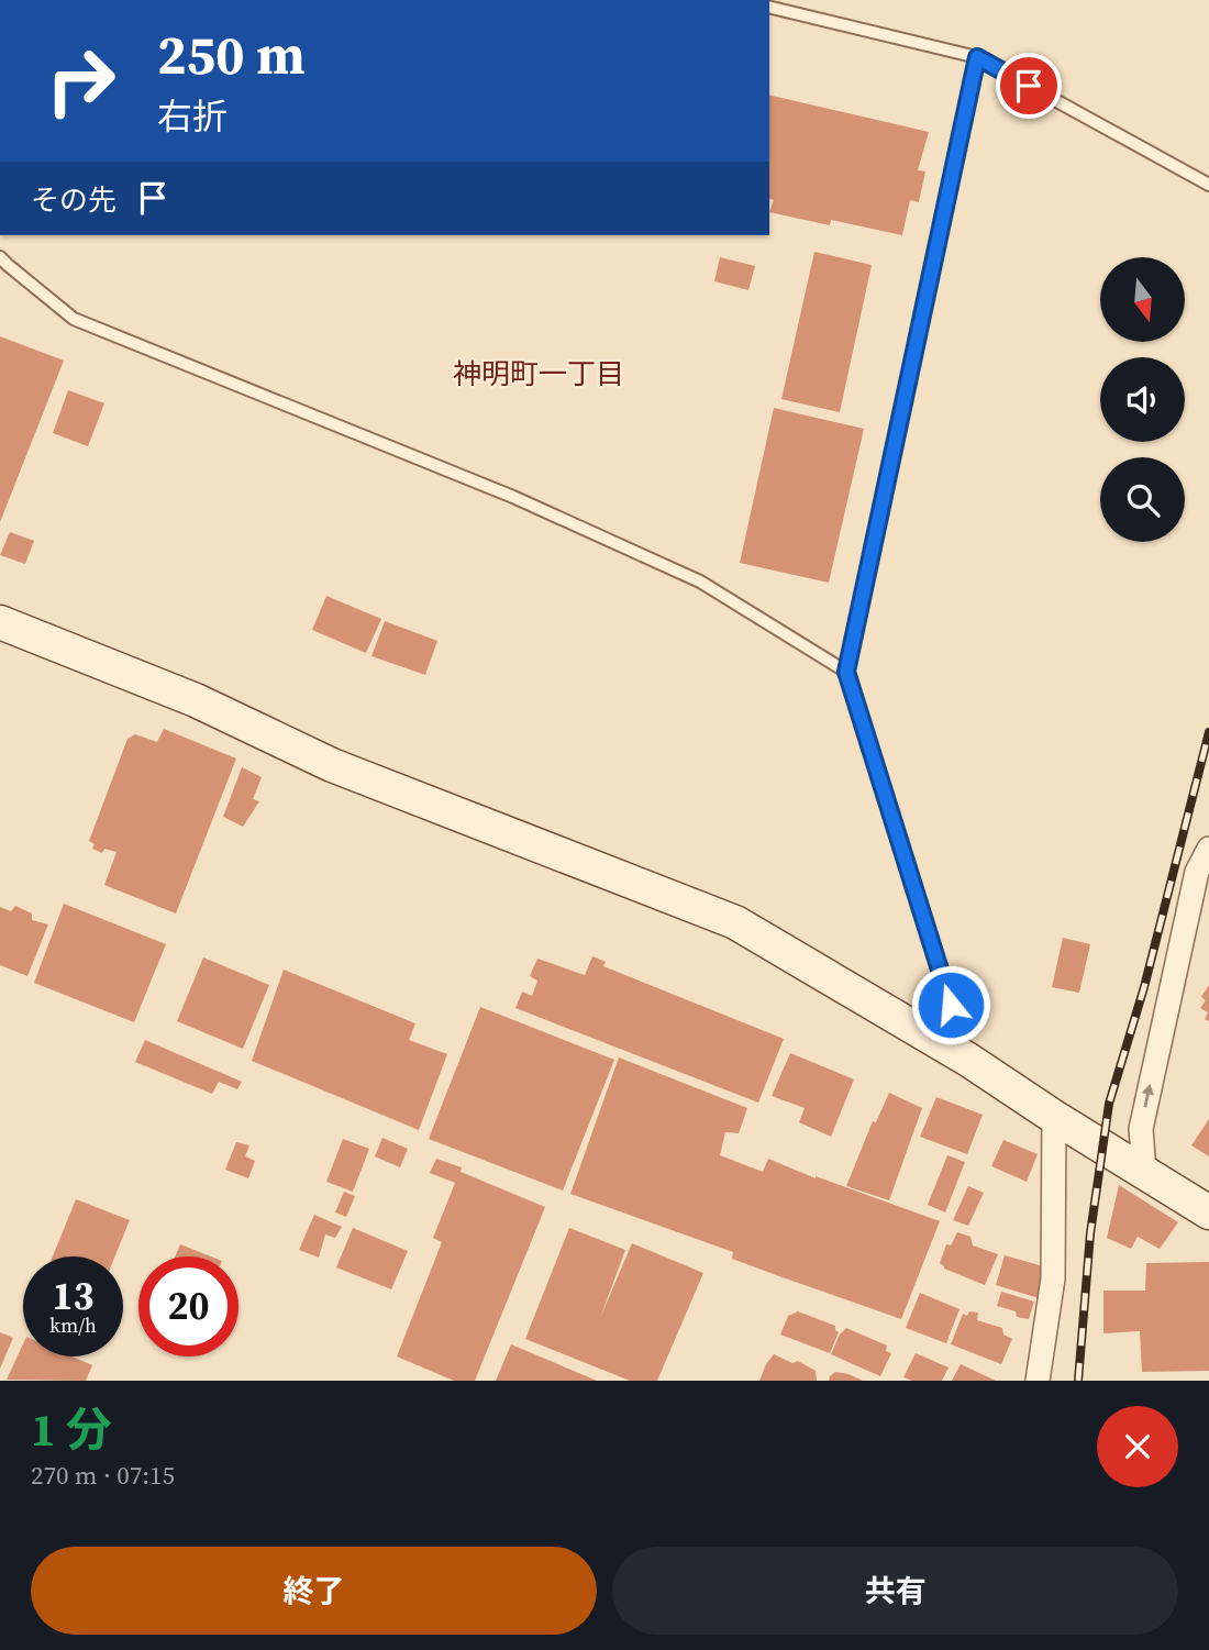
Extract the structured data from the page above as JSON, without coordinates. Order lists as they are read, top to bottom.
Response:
{
  "districts": ["神明町一丁目"],
  "north": "bottom",
  "page": {
    "turn": ["250 m", "右折"],
    "then": "その先",
    "speed": "13 km/h",
    "limit": "20",
    "heading": ["1 分", "270 m · 07:15"],
    "buttons": ["終了", "共有"]
  }
}
